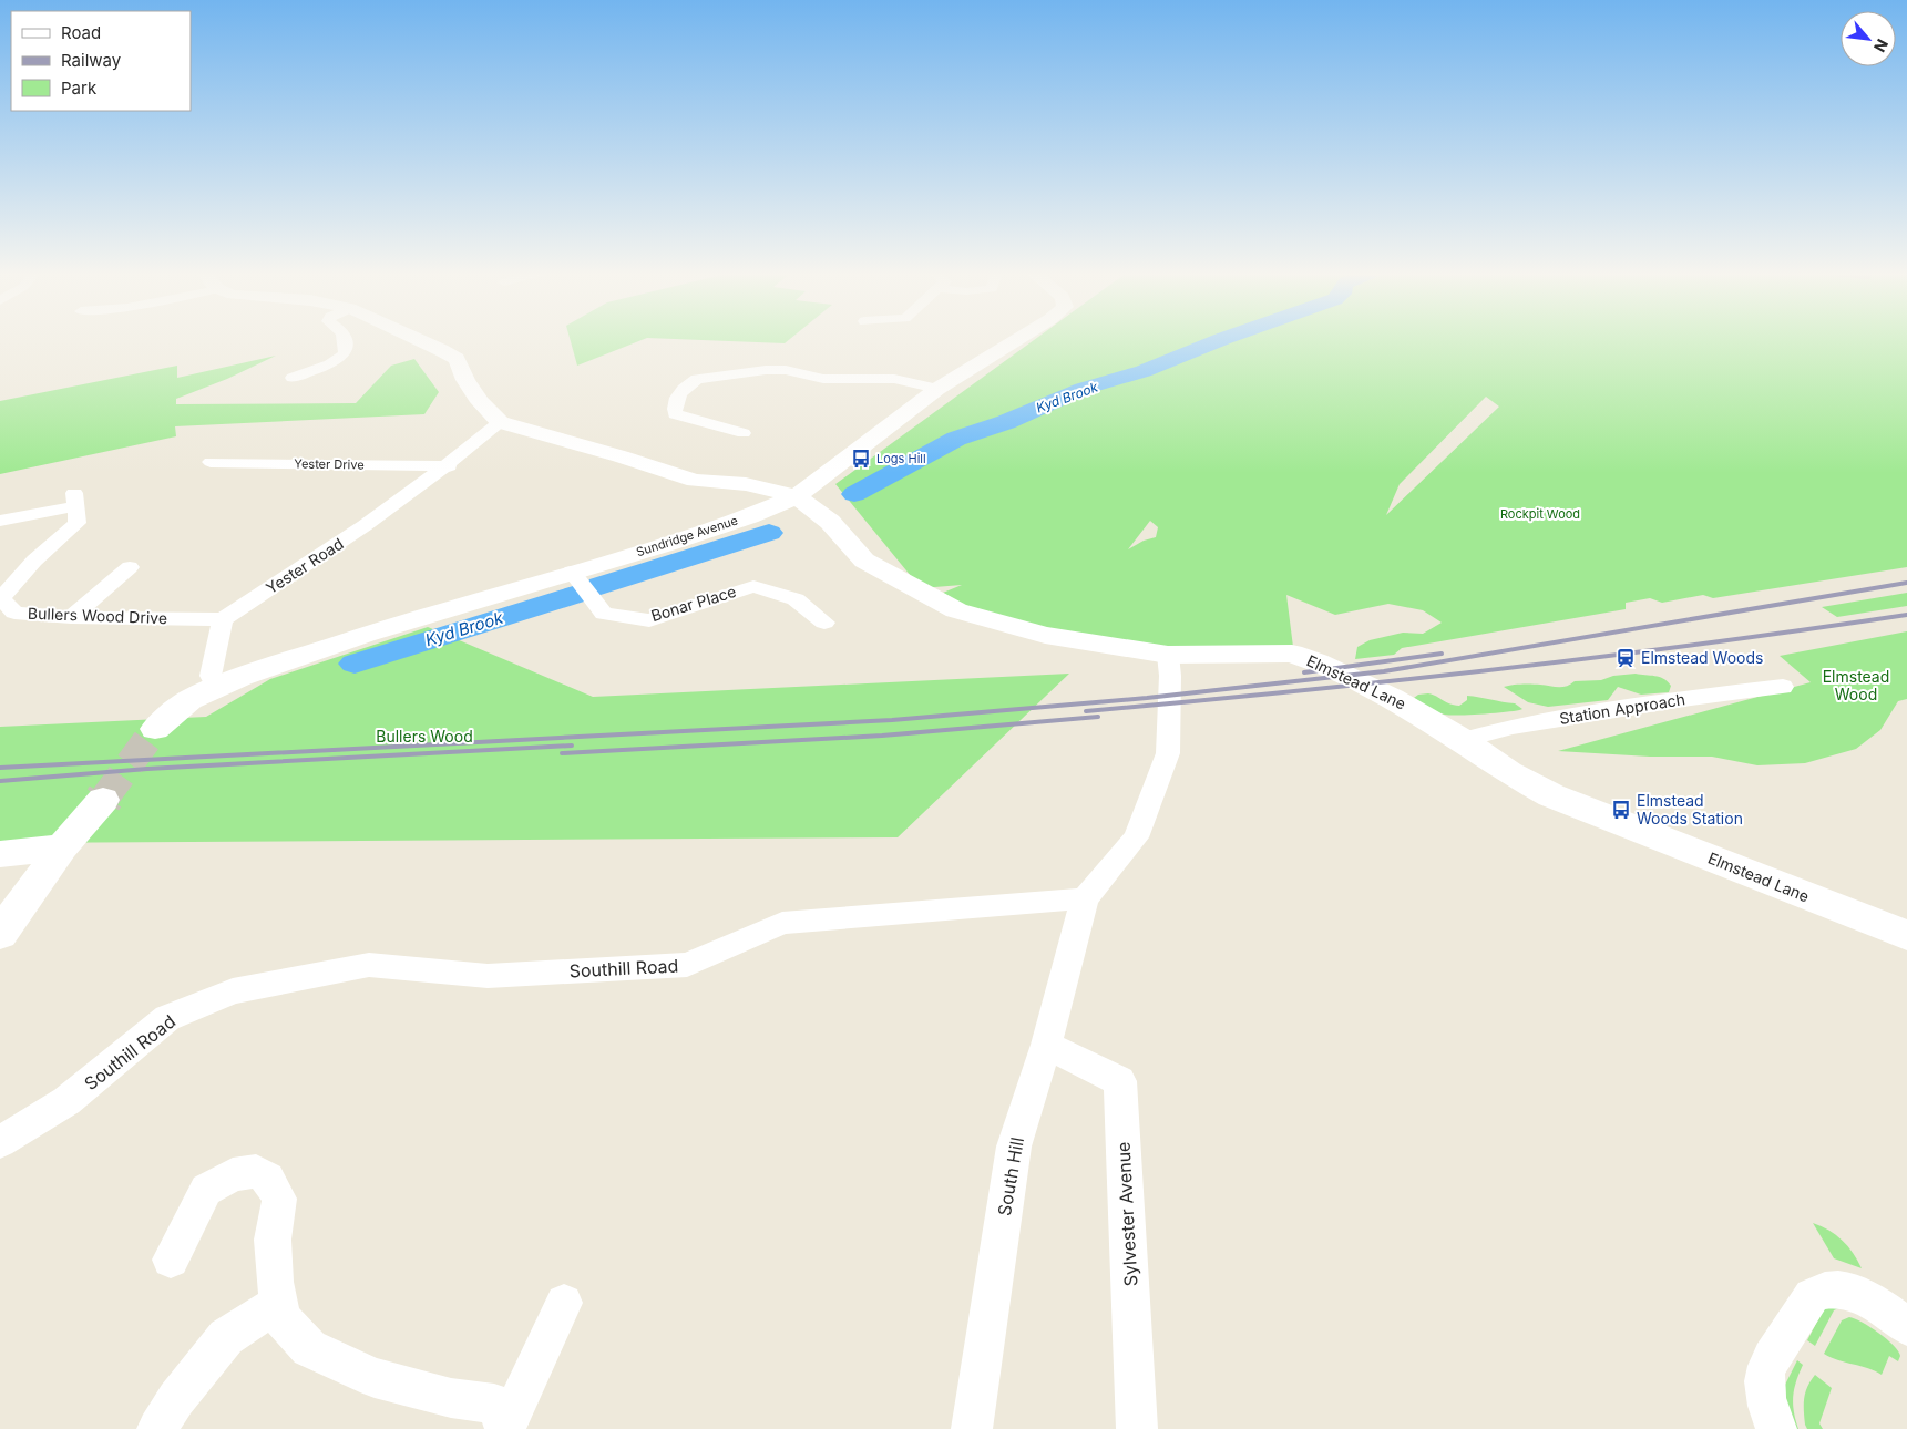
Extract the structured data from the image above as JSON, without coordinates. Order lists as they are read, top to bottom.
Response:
{
  "streets": {
    "street": [
      "Yester Drive",
      "Sundridge Avenue",
      "Yester Road",
      "Bonar Place",
      "Bullers Wood Drive",
      "Elmstead Lane",
      "Station Approach",
      "Southill Road",
      "South Hill",
      "Sylvester Avenue"
    ]
  },
  "crossings": [
    ["Yester Drive", "Yester Road"],
    ["Sundridge Avenue", "Bonar Place"],
    ["Sundridge Avenue", "Elmstead Lane"],
    ["Yester Road", "Bullers Wood Drive"],
    ["Elmstead Lane", "Station Approach"],
    ["Southill Road", "South Hill"],
    ["South Hill", "Sylvester Avenue"]
  ],
  "water": ["Kyd Brook"],
  "parks": ["Rockpit Wood", "Elmstead Wood", "Bullers Wood"],
  "places": {
    "bus stop": ["Logs Hill", "Elmstead Woods Station"],
    "station": ["Elmstead Woods"]
  },
  "legend": ["Road", "Railway", "Park"],
  "north": "bottom right"
}
